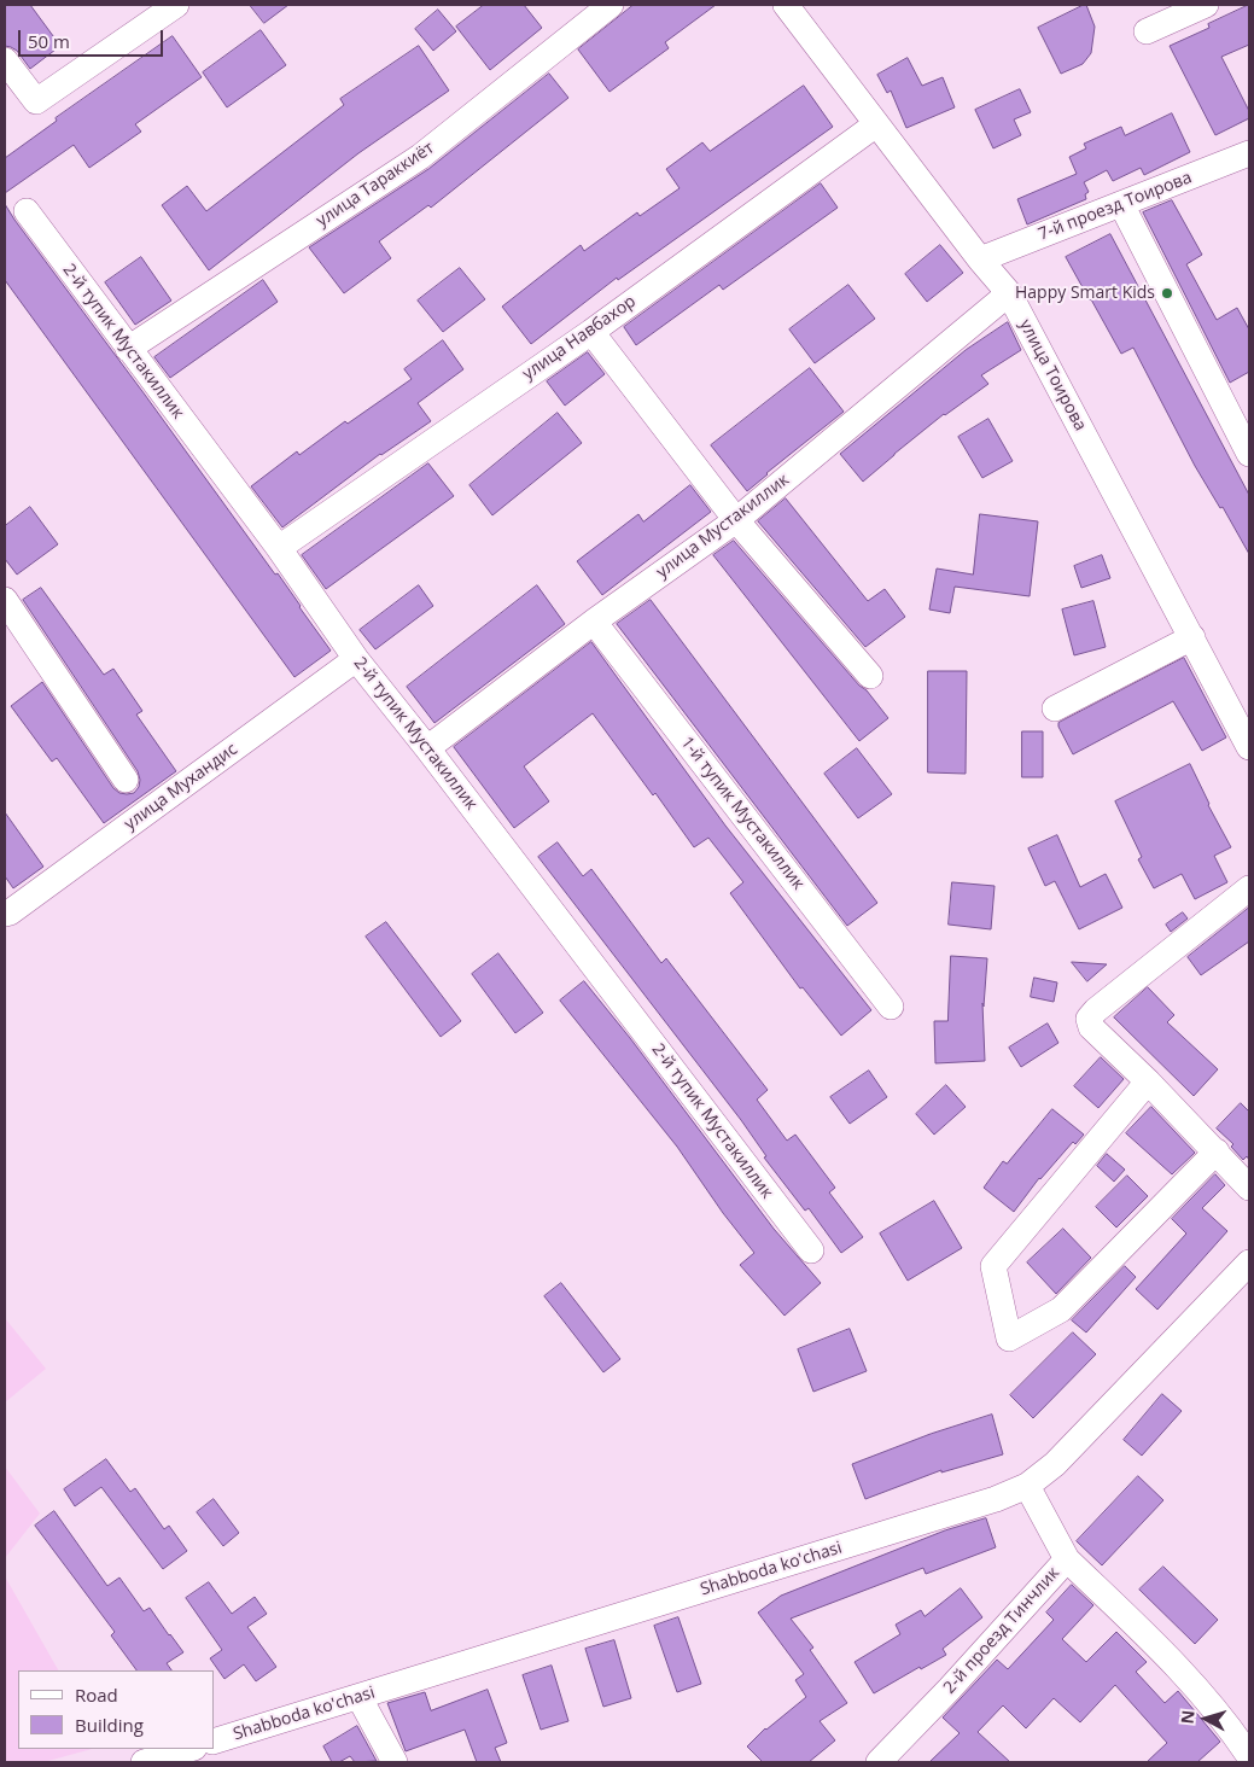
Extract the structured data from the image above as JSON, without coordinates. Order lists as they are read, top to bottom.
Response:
{
  "streets": {
    "street": [
      "улица Тараккиёт",
      "7-й проезд Тоирова",
      "улица Навбахор",
      "2-й тупик Мустакиллик",
      "улица Тоирова",
      "улица Мустакиллик",
      "улица Мухандис",
      "1-й тупик Мустакиллик",
      "Shabboda ko'chasi",
      "2-й проезд Тинчлик"
    ]
  },
  "crossings": [
    ["улица Тараккиёт", "2-й тупик Мустакиллик"],
    ["7-й проезд Тоирова", "улица Тоирова"],
    ["улица Навбахор", "2-й тупик Мустакиллик"],
    ["улица Навбахор", "улица Тоирова"],
    ["2-й тупик Мустакиллик", "улица Мустакиллик"],
    ["2-й тупик Мустакиллик", "улица Мухандис"],
    ["улица Тоирова", "улица Мустакиллик"],
    ["улица Мустакиллик", "1-й тупик Мустакиллик"],
    ["Shabboda ko'chasi", "2-й проезд Тинчлик"]
  ],
  "places": ["Happy Smart Kids"],
  "legend": ["Road", "Building"],
  "scale_bar": "50 m",
  "north": "left"
}
